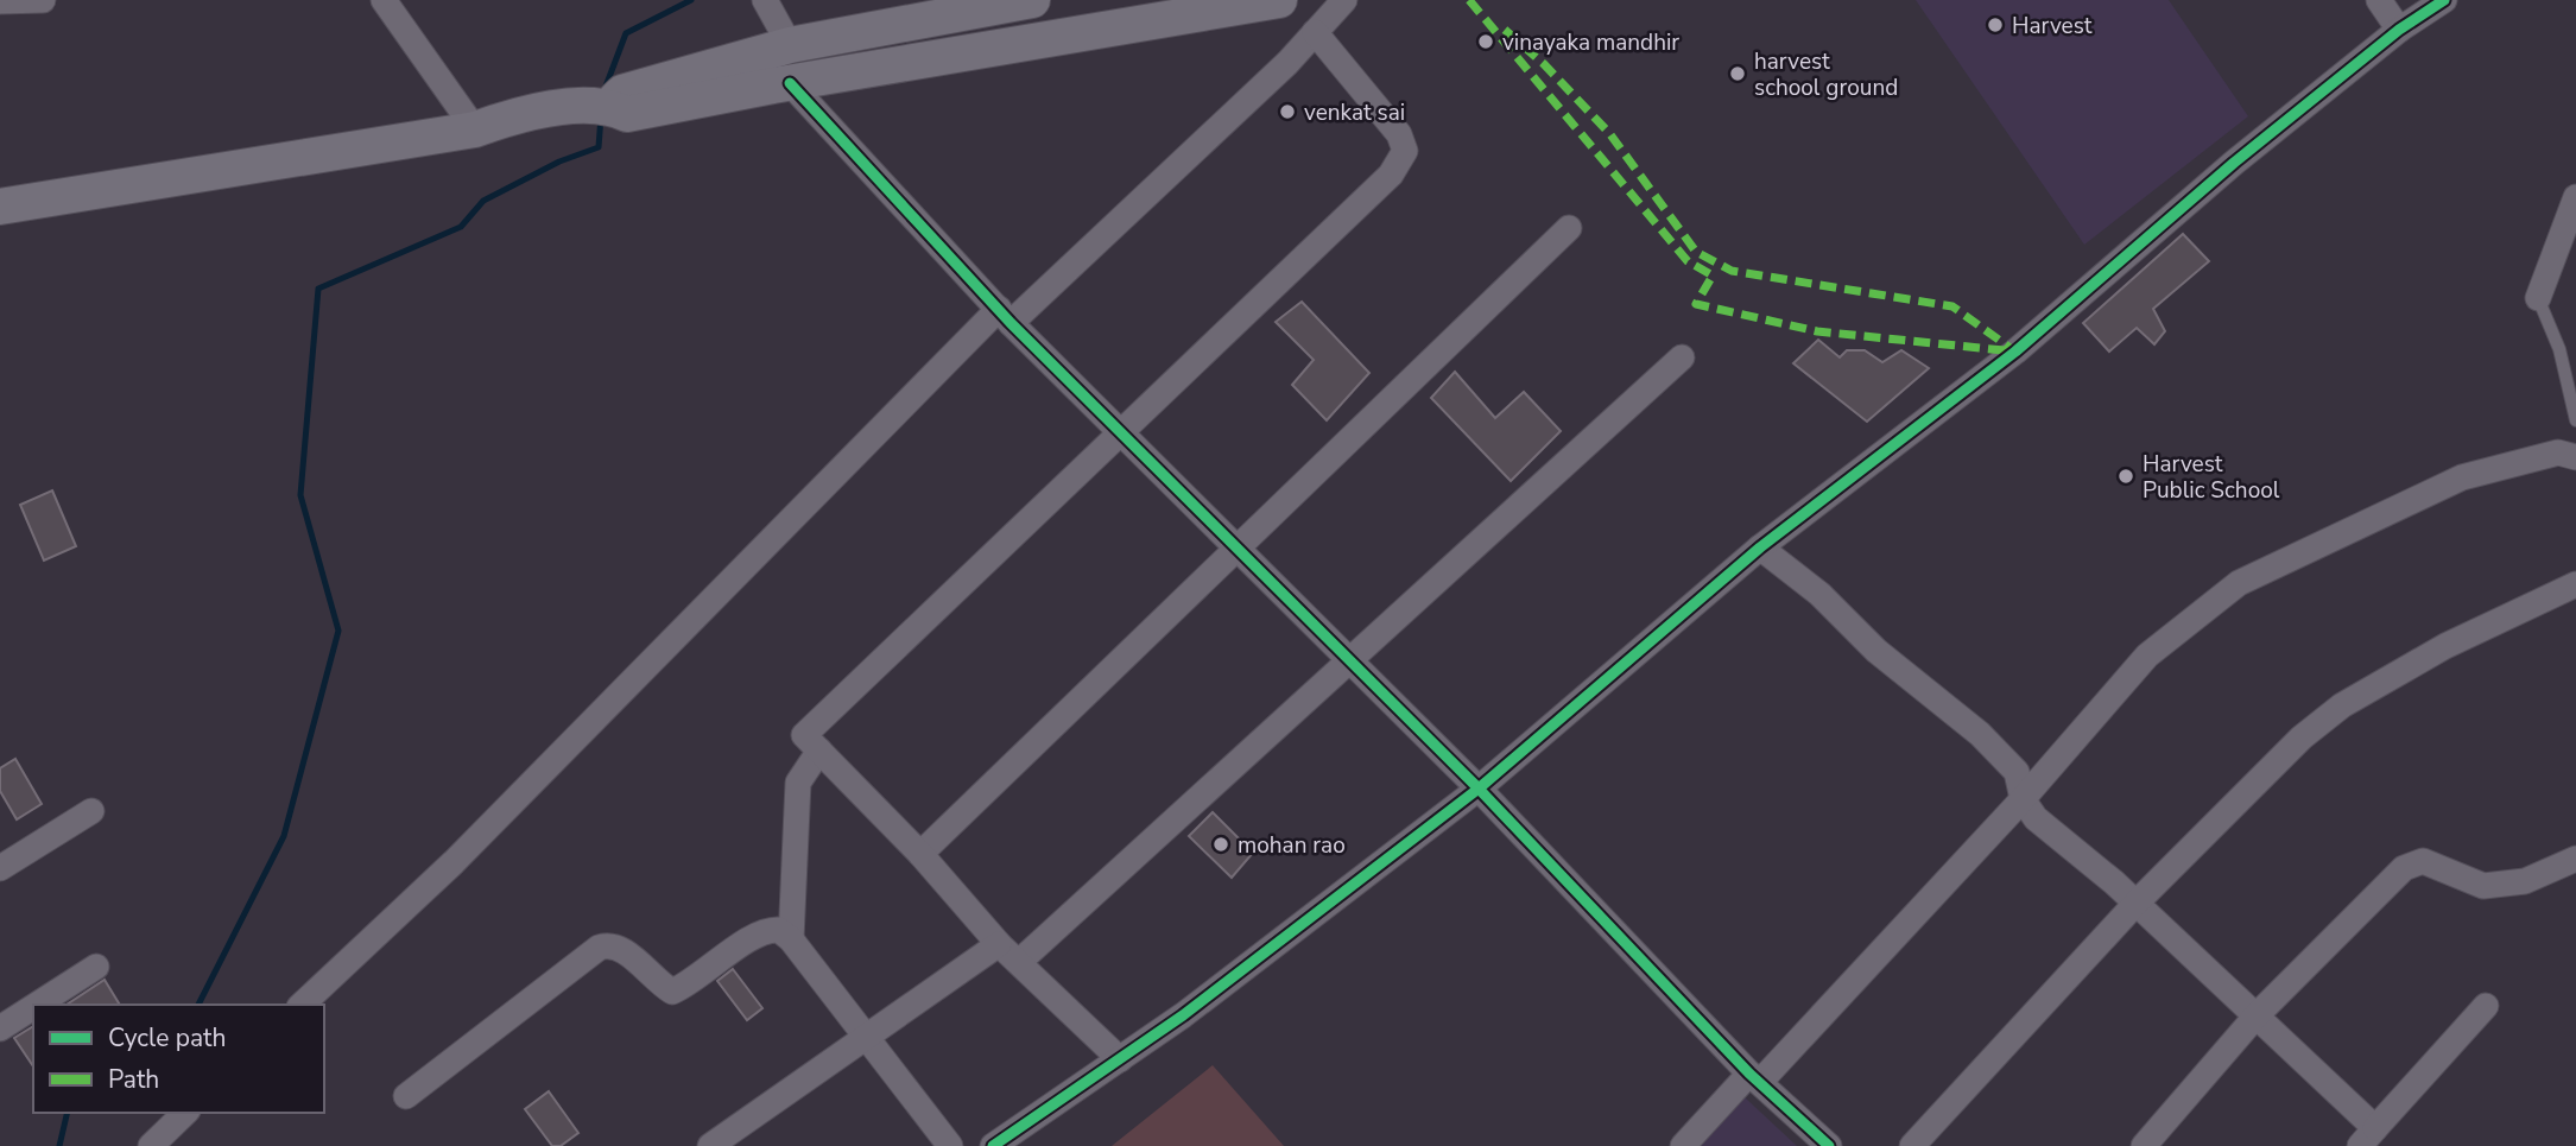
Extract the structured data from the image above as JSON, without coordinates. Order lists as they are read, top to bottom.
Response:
{
  "places": [
    "Harvest",
    "vinayaka mandhir",
    "harvest school ground",
    "venkat sai",
    "Harvest Public School",
    "mohan rao"
  ],
  "legend": ["Cycle path", "Path"]
}
